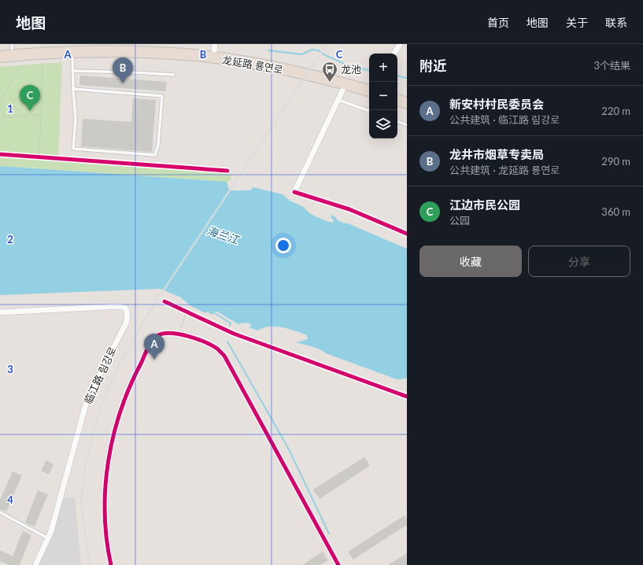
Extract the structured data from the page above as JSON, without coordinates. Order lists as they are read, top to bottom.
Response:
{
  "streets": {
    "highway": ["龙延路 룡연로"],
    "street": ["临江路 림강로"]
  },
  "water": ["海兰江"],
  "places": {
    "bus stop": ["龙池"]
  },
  "page": {
    "header": "地图",
    "nav": [
      "首页",
      "地图",
      "关于",
      "联系"
    ],
    "heading": ["附近", "3个结果"],
    "map_buttons": ["+", "−"],
    "pins": ["B", "C", "A"],
    "list": [
      {
        "mark": "A",
        "name": "新安村村民委员会",
        "note": "公共建筑 · 临江路 림강로",
        "value": "220 m"
      },
      {
        "mark": "B",
        "name": "龙井市烟草专卖局",
        "note": "公共建筑 · 龙延路 룡연로",
        "value": "290 m"
      },
      {
        "mark": "C",
        "name": "江边市民公园",
        "note": "公园",
        "value": "360 m"
      }
    ],
    "buttons": ["收藏", "分享"]
  },
  "grid": {
    "columns": ["A", "B", "C"],
    "rows": [
      "1",
      "2",
      "3",
      "4"
    ]
  }
}
